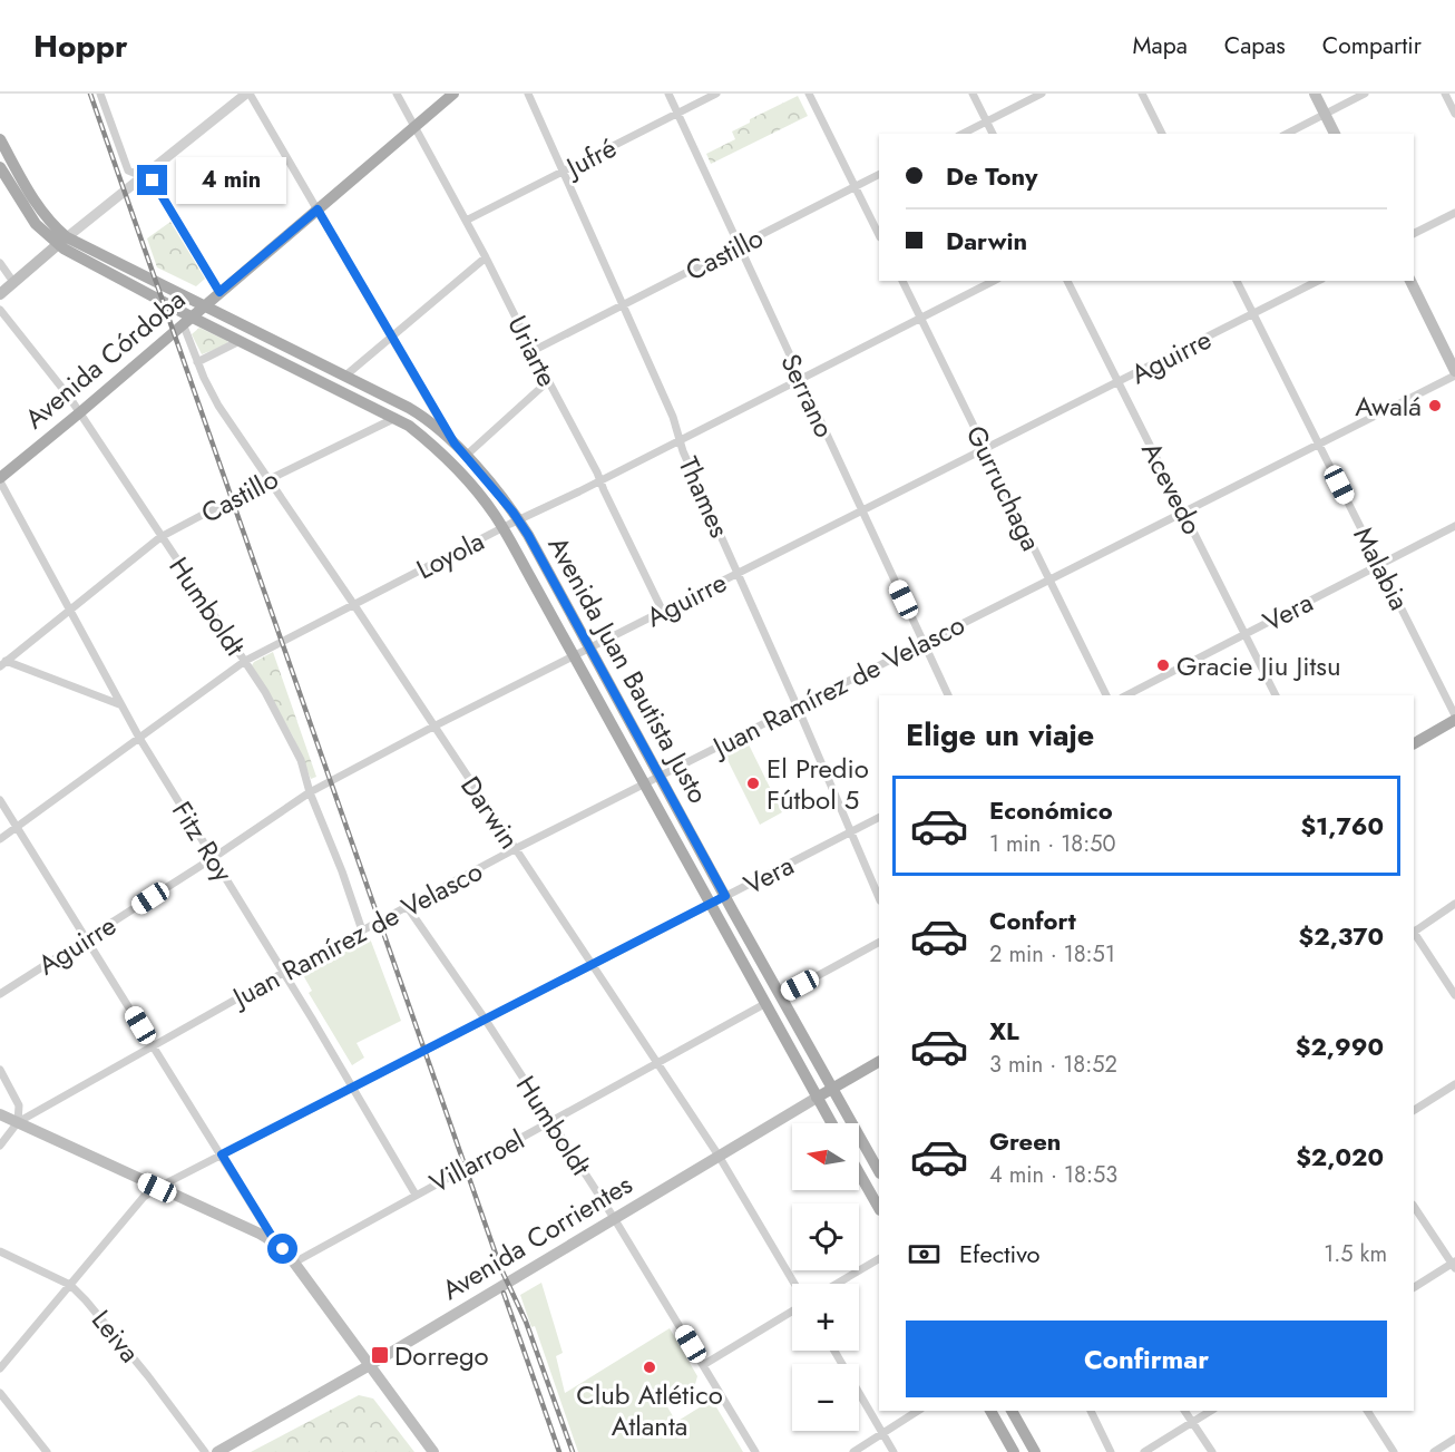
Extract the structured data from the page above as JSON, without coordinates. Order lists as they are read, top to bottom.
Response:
{
  "streets": {
    "main road": ["Avenida Córdoba", "Avenida Juan Bautista Justo", "Avenida Corrientes"],
    "street": [
      "Jufré",
      "Castillo",
      "Uriarte",
      "Aguirre",
      "Serrano",
      "Gurruchaga",
      "Acevedo",
      "Thames",
      "Loyola",
      "Malabia",
      "Humboldt",
      "Vera",
      "Juan Ramírez de Velasco",
      "Darwin",
      "Fitz Roy",
      "Villarroel",
      "Leiva"
    ]
  },
  "crossings": [
    ["Jufré", "Uriarte"],
    ["Jufré", "Serrano"],
    ["Jufré", "Thames"],
    ["Castillo", "Uriarte"],
    ["Castillo", "Serrano"],
    ["Castillo", "Thames"],
    ["Castillo", "Humboldt"],
    ["Castillo", "Avenida Juan Bautista Justo"],
    ["Castillo", "Darwin"],
    ["Castillo", "Fitz Roy"],
    ["Uriarte", "Aguirre"],
    ["Uriarte", "Avenida Córdoba"],
    ["Uriarte", "Loyola"],
    ["Aguirre", "Serrano"],
    ["Aguirre", "Gurruchaga"],
    ["Aguirre", "Acevedo"],
    ["Aguirre", "Thames"],
    ["Aguirre", "Malabia"],
    ["Aguirre", "Humboldt"],
    ["Aguirre", "Avenida Juan Bautista Justo"],
    ["Aguirre", "Darwin"],
    ["Aguirre", "Fitz Roy"],
    ["Avenida Córdoba", "Humboldt"],
    ["Avenida Córdoba", "Avenida Juan Bautista Justo"],
    ["Avenida Córdoba", "Darwin"],
    ["Avenida Córdoba", "Fitz Roy"],
    ["Serrano", "Loyola"],
    ["Serrano", "Juan Ramírez de Velasco"],
    ["Gurruchaga", "Loyola"],
    ["Gurruchaga", "Juan Ramírez de Velasco"],
    ["Acevedo", "Vera"],
    ["Acevedo", "Juan Ramírez de Velasco"],
    ["Thames", "Loyola"],
    ["Thames", "Vera"],
    ["Thames", "Juan Ramírez de Velasco"],
    ["Loyola", "Humboldt"],
    ["Loyola", "Avenida Juan Bautista Justo"],
    ["Loyola", "Darwin"],
    ["Loyola", "Fitz Roy"],
    ["Malabia", "Vera"],
    ["Malabia", "Juan Ramírez de Velasco"],
    ["Humboldt", "Vera"],
    ["Humboldt", "Juan Ramírez de Velasco"],
    ["Humboldt", "Villarroel"],
    ["Humboldt", "Avenida Corrientes"],
    ["Vera", "Avenida Juan Bautista Justo"],
    ["Vera", "Darwin"],
    ["Vera", "Fitz Roy"],
    ["Vera", "Leiva"],
    ["Avenida Juan Bautista Justo", "Juan Ramírez de Velasco"],
    ["Avenida Juan Bautista Justo", "Darwin"],
    ["Avenida Juan Bautista Justo", "Villarroel"],
    ["Avenida Juan Bautista Justo", "Avenida Corrientes"],
    ["Juan Ramírez de Velasco", "Darwin"],
    ["Juan Ramírez de Velasco", "Fitz Roy"],
    ["Darwin", "Villarroel"],
    ["Darwin", "Avenida Corrientes"],
    ["Fitz Roy", "Villarroel"]
  ],
  "places": {
    "other": [
      "Awalá",
      "Gracie Jiu Jitsu",
      "El Predio Fútbol 5",
      "Club Atlético Atlanta"
    ],
    "transit": ["Dorrego"]
  },
  "north": "left",
  "page": {
    "header": "Hoppr",
    "nav": ["Mapa", "Capas", "Compartir"],
    "banner": ["De Tony", "Darwin"],
    "bubble": "4 min",
    "heading": "Elige un viaje",
    "list": [
      {
        "name": "Económico",
        "note": "1 min · 18:50",
        "value": "$1,760"
      },
      {
        "name": "Confort",
        "note": "2 min · 18:51",
        "value": "$2,370"
      },
      {
        "name": "XL",
        "note": "3 min · 18:52",
        "value": "$2,990"
      },
      {
        "name": "Green",
        "note": "4 min · 18:53",
        "value": "$2,020"
      }
    ],
    "map_buttons": ["+", "−"],
    "pay": ["Efectivo", "1.5 km"],
    "buttons": "Confirmar"
  }
}
